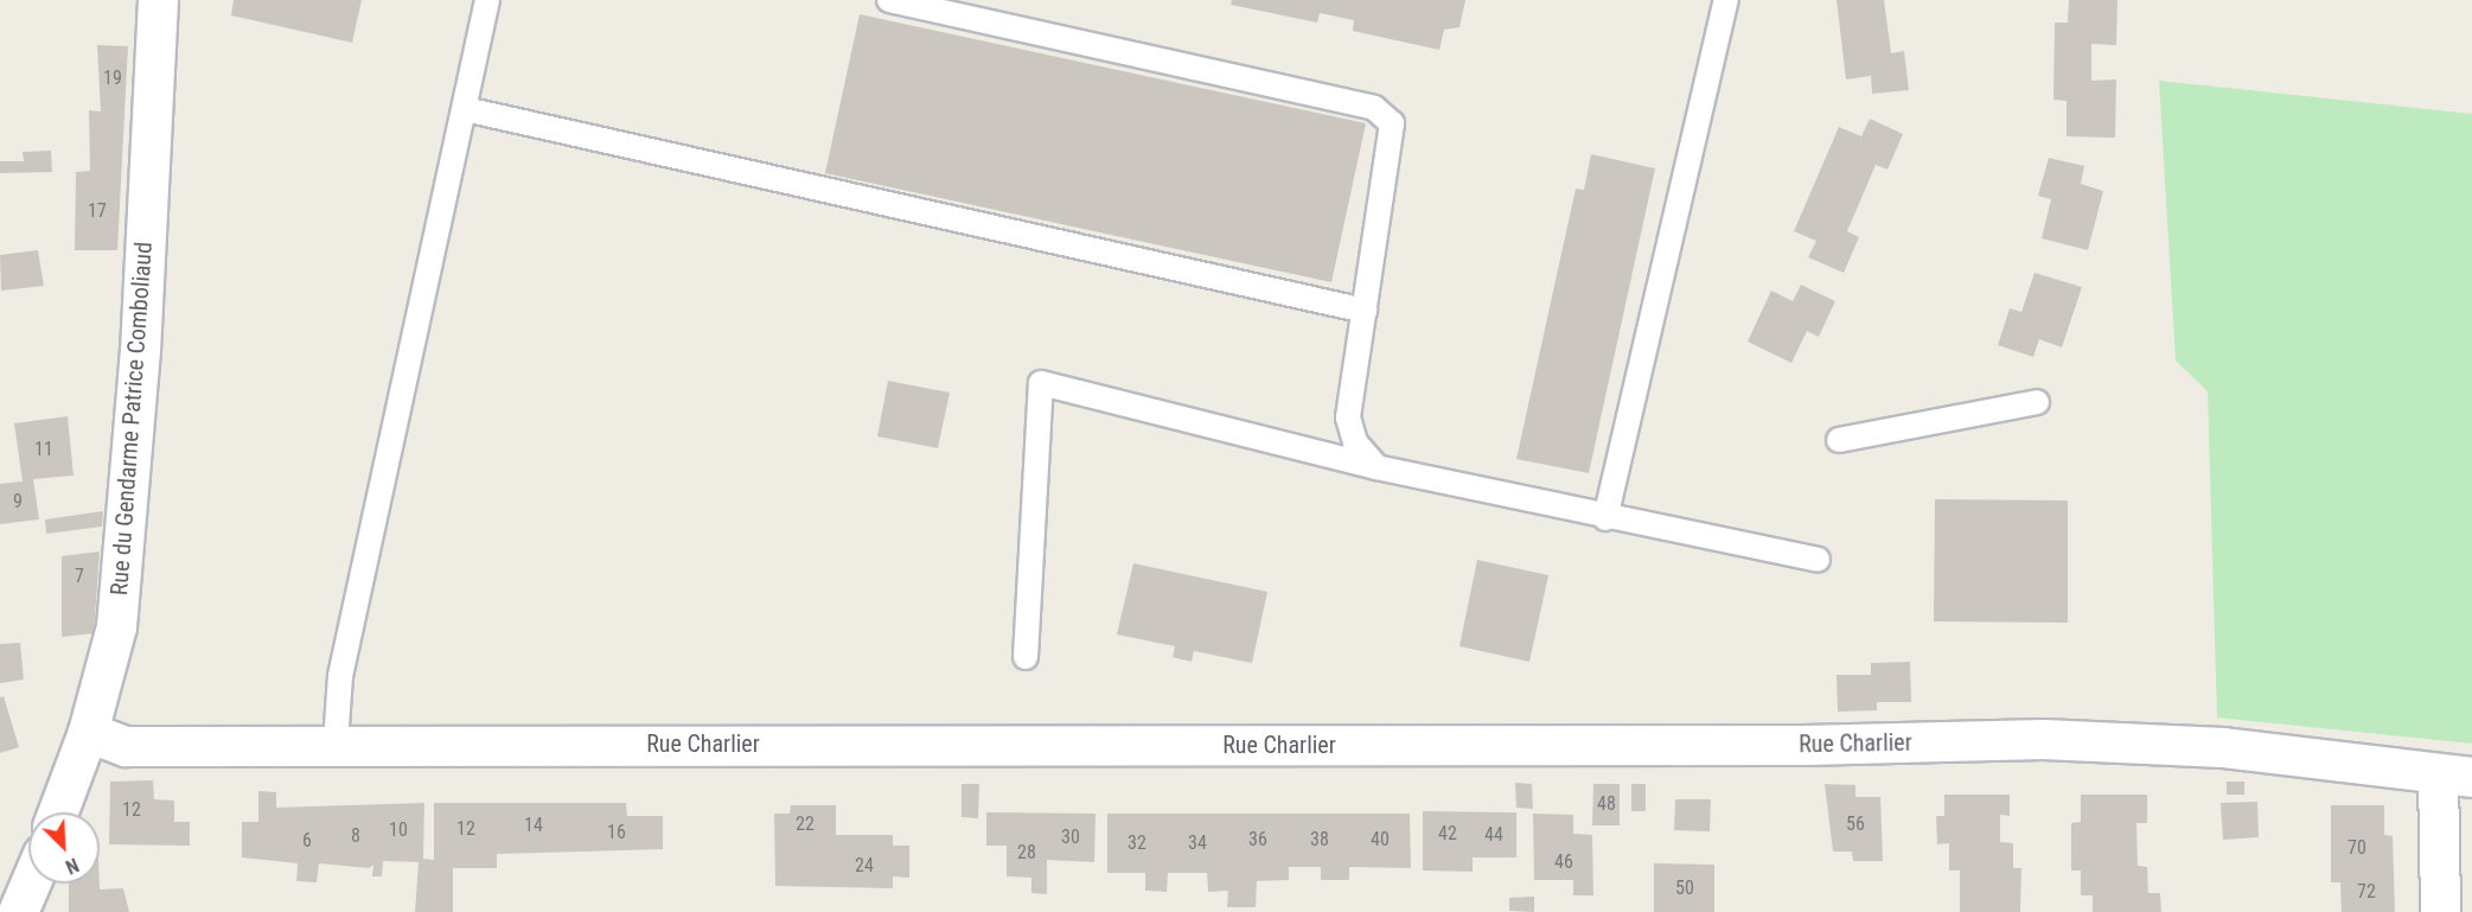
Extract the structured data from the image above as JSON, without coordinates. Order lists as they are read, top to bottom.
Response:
{
  "streets": {
    "street": ["Rue du Gendarme Patrice Comboliaud", "Rue Charlier"]
  },
  "crossings": [
    ["Rue du Gendarme Patrice Comboliaud", "Rue Charlier"]
  ],
  "house_numbers": [
    "19",
    "17",
    "11",
    "9",
    "7",
    "48",
    "12",
    "22",
    "56",
    "14",
    "12",
    "10",
    "16",
    "42",
    "44",
    "8",
    "30",
    "36",
    "38",
    "40",
    "6",
    "32",
    "34",
    "70",
    "28",
    "46",
    "24",
    "50",
    "72"
  ],
  "north": "bottom right"
}
